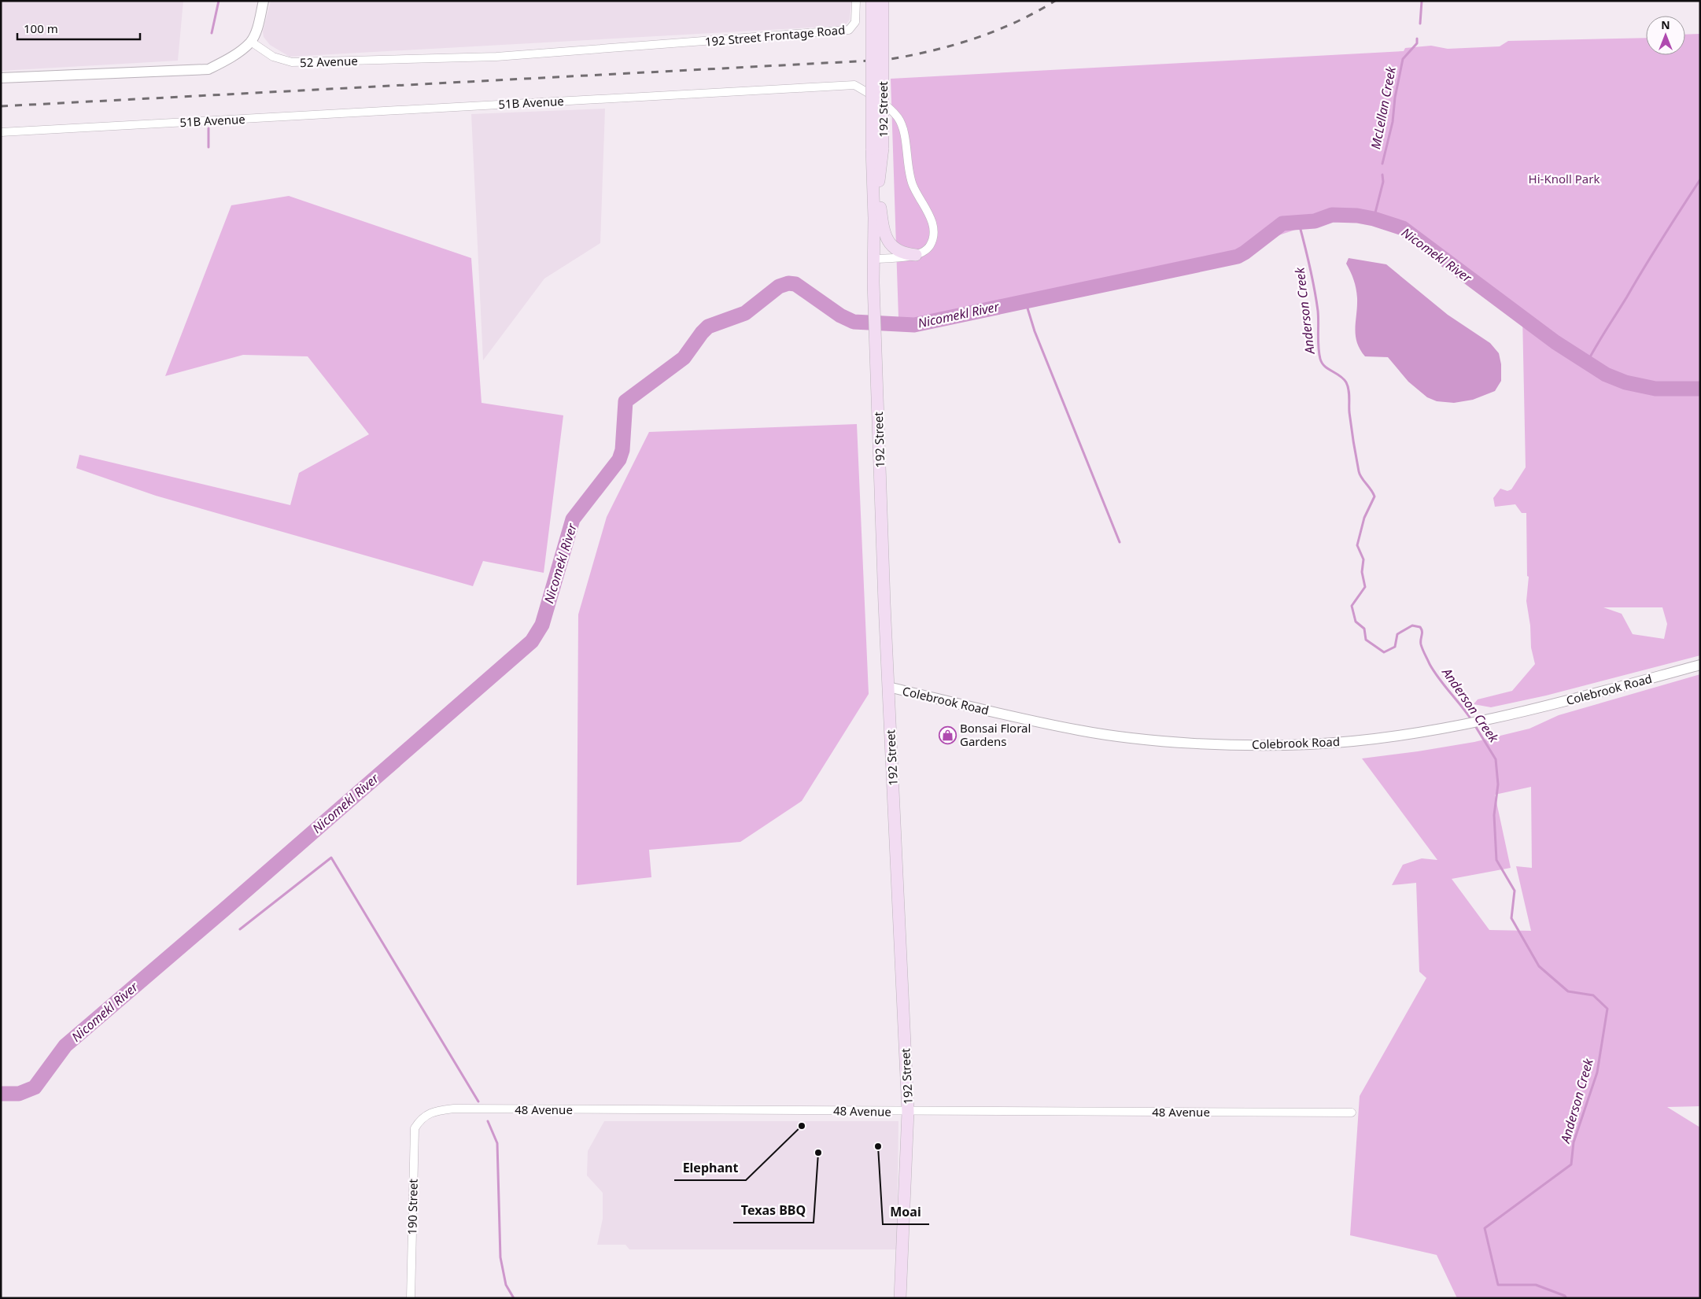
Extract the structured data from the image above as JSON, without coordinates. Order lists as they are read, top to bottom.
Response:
{
  "streets": {
    "main road": ["192 Street"],
    "street": [
      "192 Street Frontage Road",
      "52 Avenue",
      "51B Avenue",
      "Colebrook Road",
      "48 Avenue",
      "190 Street"
    ]
  },
  "crossings": [
    ["192 Street Frontage Road", "52 Avenue"],
    ["192 Street", "Colebrook Road"],
    ["192 Street", "48 Avenue"],
    ["48 Avenue", "190 Street"]
  ],
  "water": ["McLellan Creek", "Nicomekl River", "Anderson Creek"],
  "parks": ["Hi-Knoll Park"],
  "places": {
    "shop": ["Bonsai Floral Gardens"],
    "other": ["Elephant", "Moai", "Texas BBQ"]
  },
  "scale_bar": "100 m",
  "north": "top"
}
